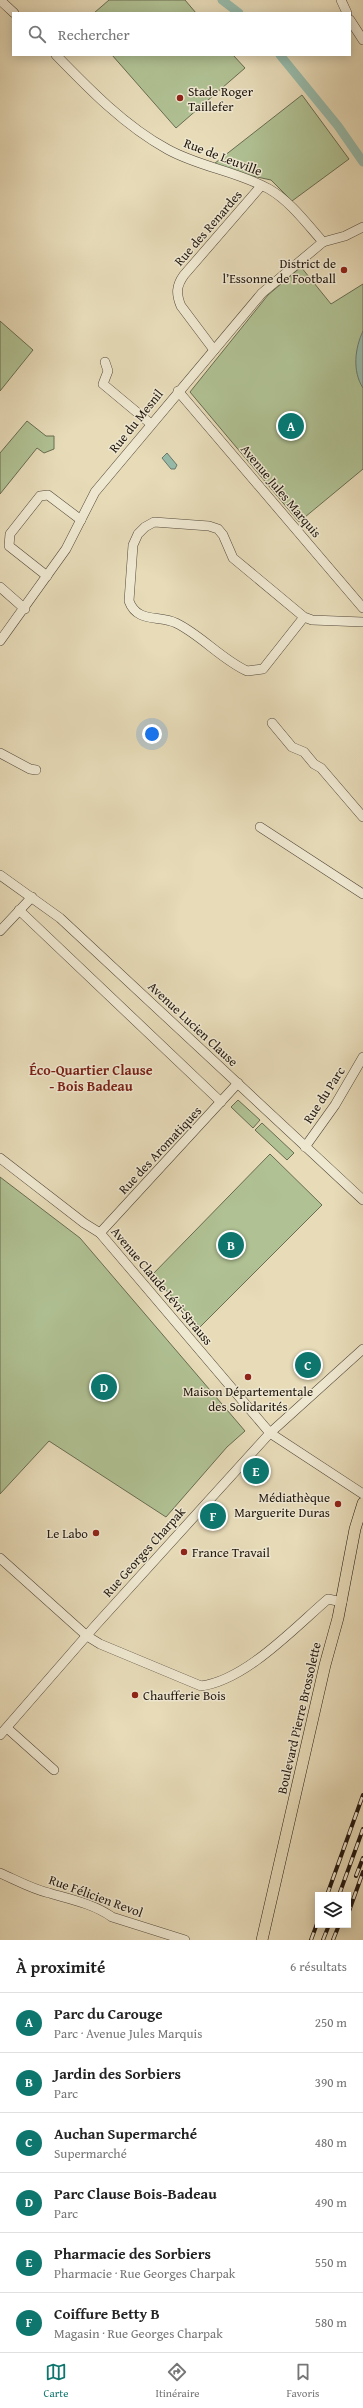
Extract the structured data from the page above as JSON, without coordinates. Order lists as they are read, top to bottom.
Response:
{
  "streets": {
    "main road": ["Boulevard Pierre Brossolette"],
    "street": [
      "Rue de Leuville",
      "Rue des Renardes",
      "Rue du Mesnil",
      "Avenue Jules Marquis",
      "Avenue Lucien Clause",
      "Rue du Parc",
      "Rue des Aromatiques",
      "Avenue Claude Lévi-Strauss",
      "Rue Georges Charpak",
      "Rue Félicien Revol"
    ]
  },
  "crossings": [
    ["Rue de Leuville", "Rue des Renardes"],
    ["Rue de Leuville", "Rue du Mesnil"],
    ["Rue des Renardes", "Rue du Mesnil"],
    ["Rue du Mesnil", "Avenue Jules Marquis"],
    ["Avenue Lucien Clause", "Rue du Parc"],
    ["Avenue Lucien Clause", "Rue des Aromatiques"],
    ["Rue des Aromatiques", "Avenue Claude Lévi-Strauss"],
    ["Avenue Claude Lévi-Strauss", "Rue Georges Charpak"]
  ],
  "districts": ["Éco-Quartier Clause - Bois Badeau"],
  "places": [
    "Stade Roger Taillefer",
    "District de l’Essonne de Football",
    "Maison Départementale des Solidarités",
    "Médiathèque Marguerite Duras",
    "Le Labo",
    "France Travail",
    "Chaufferie Bois"
  ],
  "page": {
    "search": "Rechercher",
    "pins": [
      "A",
      "B",
      "C",
      "D",
      "E",
      "F"
    ],
    "heading": ["À proximité", "6 résultats"],
    "list": [
      {
        "mark": "A",
        "name": "Parc du Carouge",
        "note": "Parc · Avenue Jules Marquis",
        "value": "250 m"
      },
      {
        "mark": "B",
        "name": "Jardin des Sorbiers",
        "note": "Parc",
        "value": "390 m"
      },
      {
        "mark": "C",
        "name": "Auchan Supermarché",
        "note": "Supermarché",
        "value": "480 m"
      },
      {
        "mark": "D",
        "name": "Parc Clause Bois-Badeau",
        "note": "Parc",
        "value": "490 m"
      },
      {
        "mark": "E",
        "name": "Pharmacie des Sorbiers",
        "note": "Pharmacie · Rue Georges Charpak",
        "value": "550 m"
      },
      {
        "mark": "F",
        "name": "Coiffure Betty B",
        "note": "Magasin · Rue Georges Charpak",
        "value": "580 m"
      }
    ],
    "nav": ["Carte", "Itinéraire", "Favoris"]
  }
}
